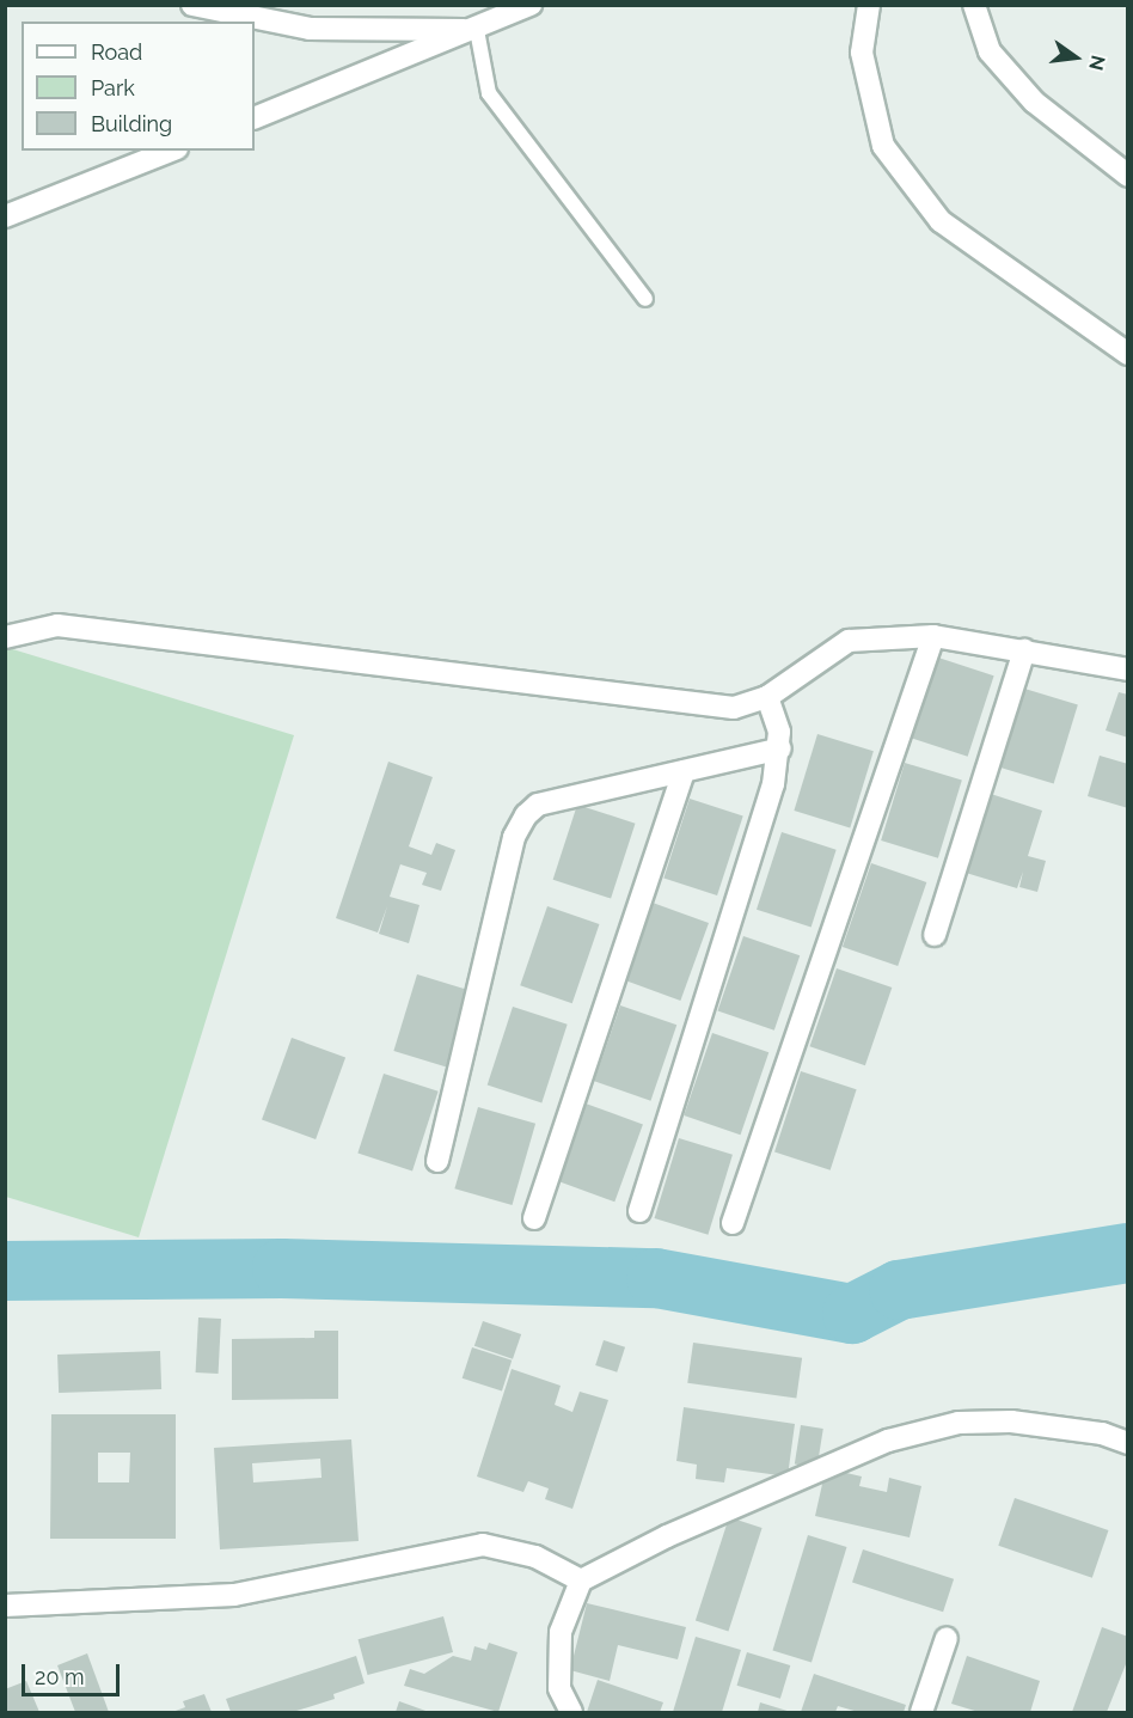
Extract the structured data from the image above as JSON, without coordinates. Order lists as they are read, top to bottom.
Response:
{
  "legend": ["Road", "Park", "Building"],
  "scale_bar": "20 m",
  "north": "right"
}
